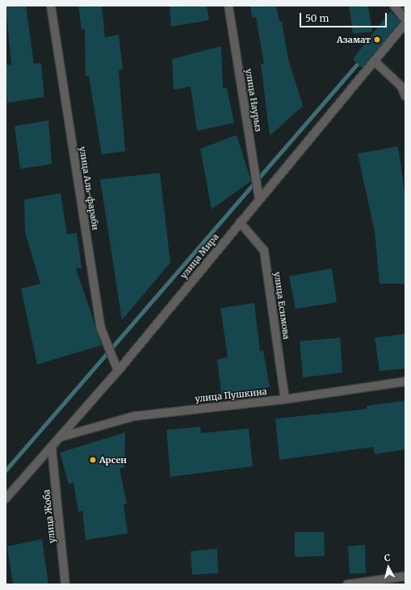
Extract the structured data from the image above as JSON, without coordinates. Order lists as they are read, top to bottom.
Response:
{
  "streets": {
    "street": [
      "улица Наурыз",
      "улица Аль-фараби",
      "улица Мира",
      "улица Есимова",
      "улица Пушкина",
      "улица Жоба"
    ]
  },
  "crossings": [
    ["улица Наурыз", "улица Мира"],
    ["улица Аль-фараби", "улица Мира"],
    ["улица Мира", "улица Есимова"],
    ["улица Мира", "улица Пушкина"],
    ["улица Мира", "улица Жоба"],
    ["улица Есимова", "улица Пушкина"]
  ],
  "places": ["Азамат", "Арсен"],
  "scale_bar": "50 m",
  "north": "top"
}
